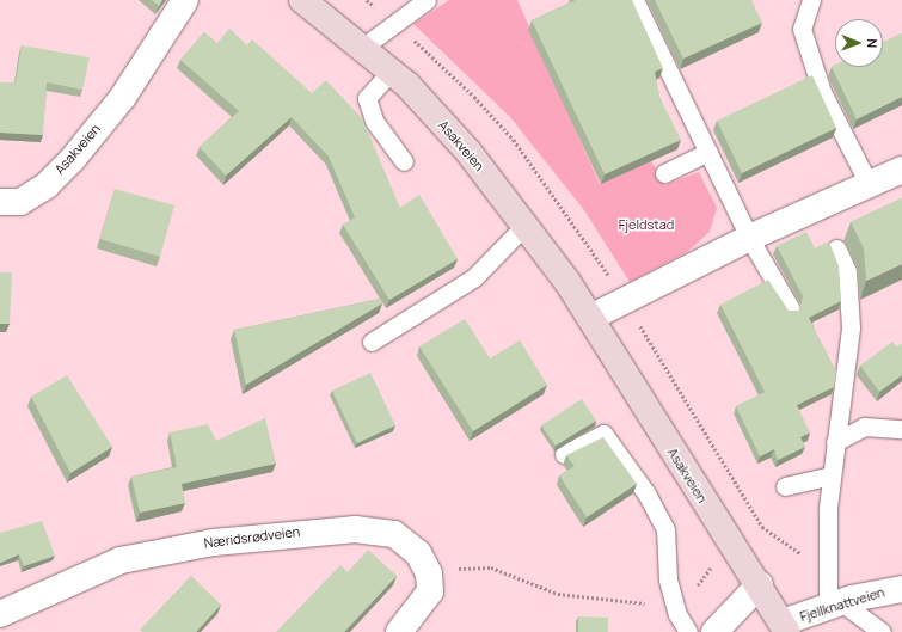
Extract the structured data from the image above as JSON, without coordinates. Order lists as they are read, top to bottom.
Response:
{
  "streets": {
    "main road": ["Asakveien"],
    "street": ["Næridsrødveien", "Fjellknattveien"]
  },
  "crossings": [
    ["Asakveien", "Fjellknattveien"]
  ],
  "parks": ["Fjeldstad"],
  "north": "right"
}
